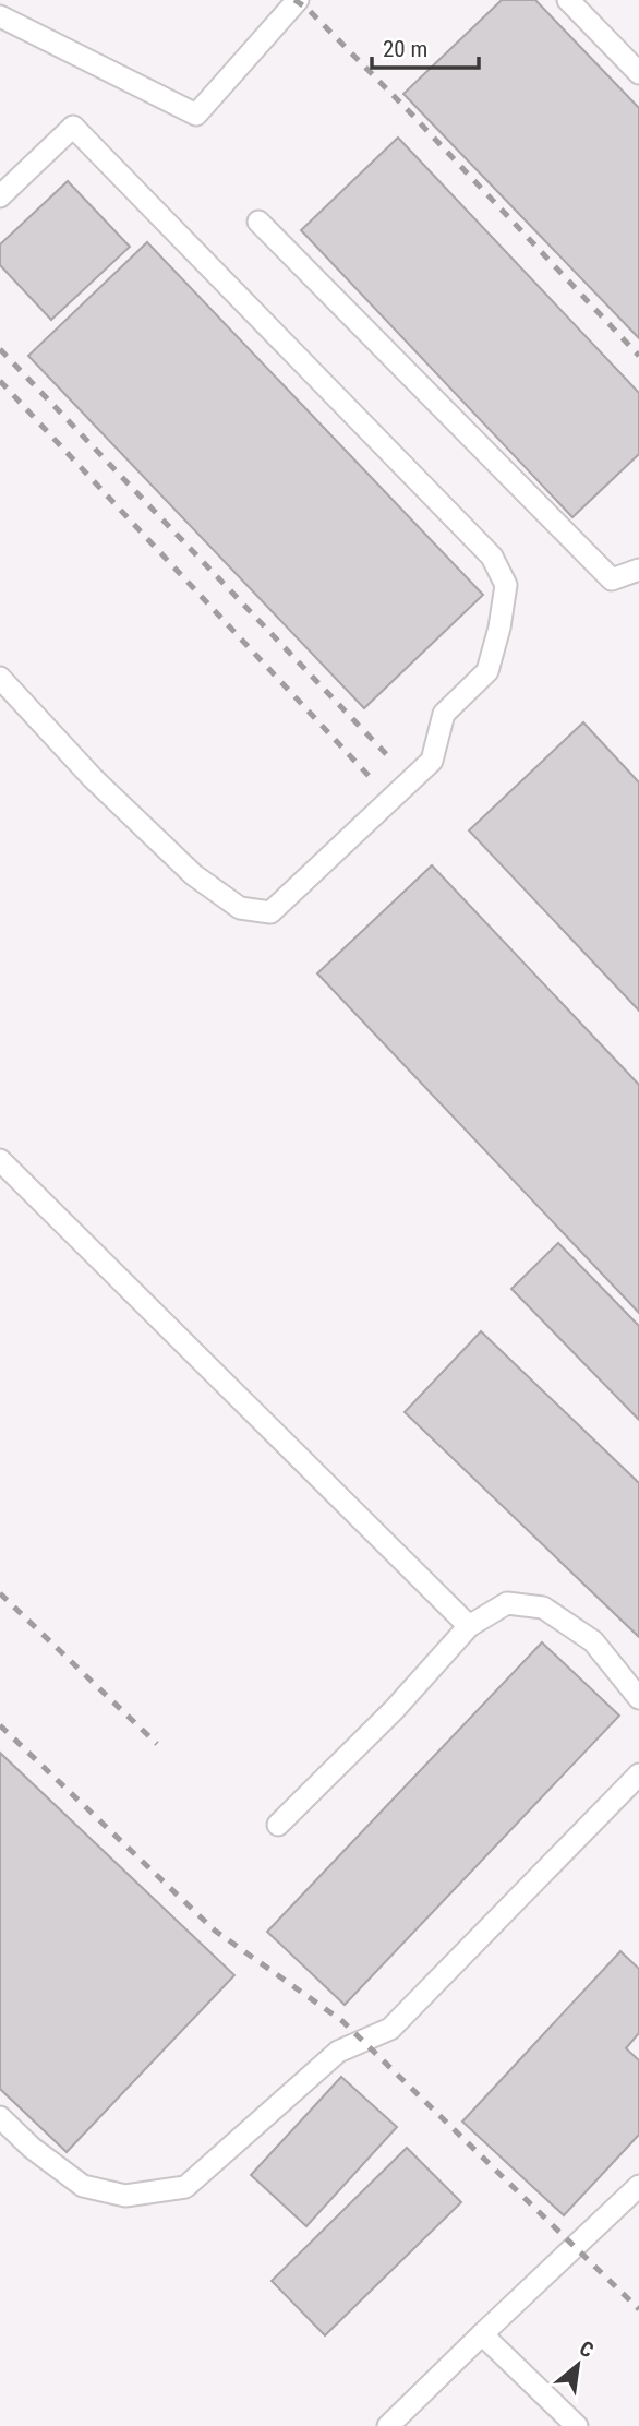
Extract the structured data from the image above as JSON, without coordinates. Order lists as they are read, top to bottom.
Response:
{
  "scale_bar": "20 m",
  "north": "top right"
}
